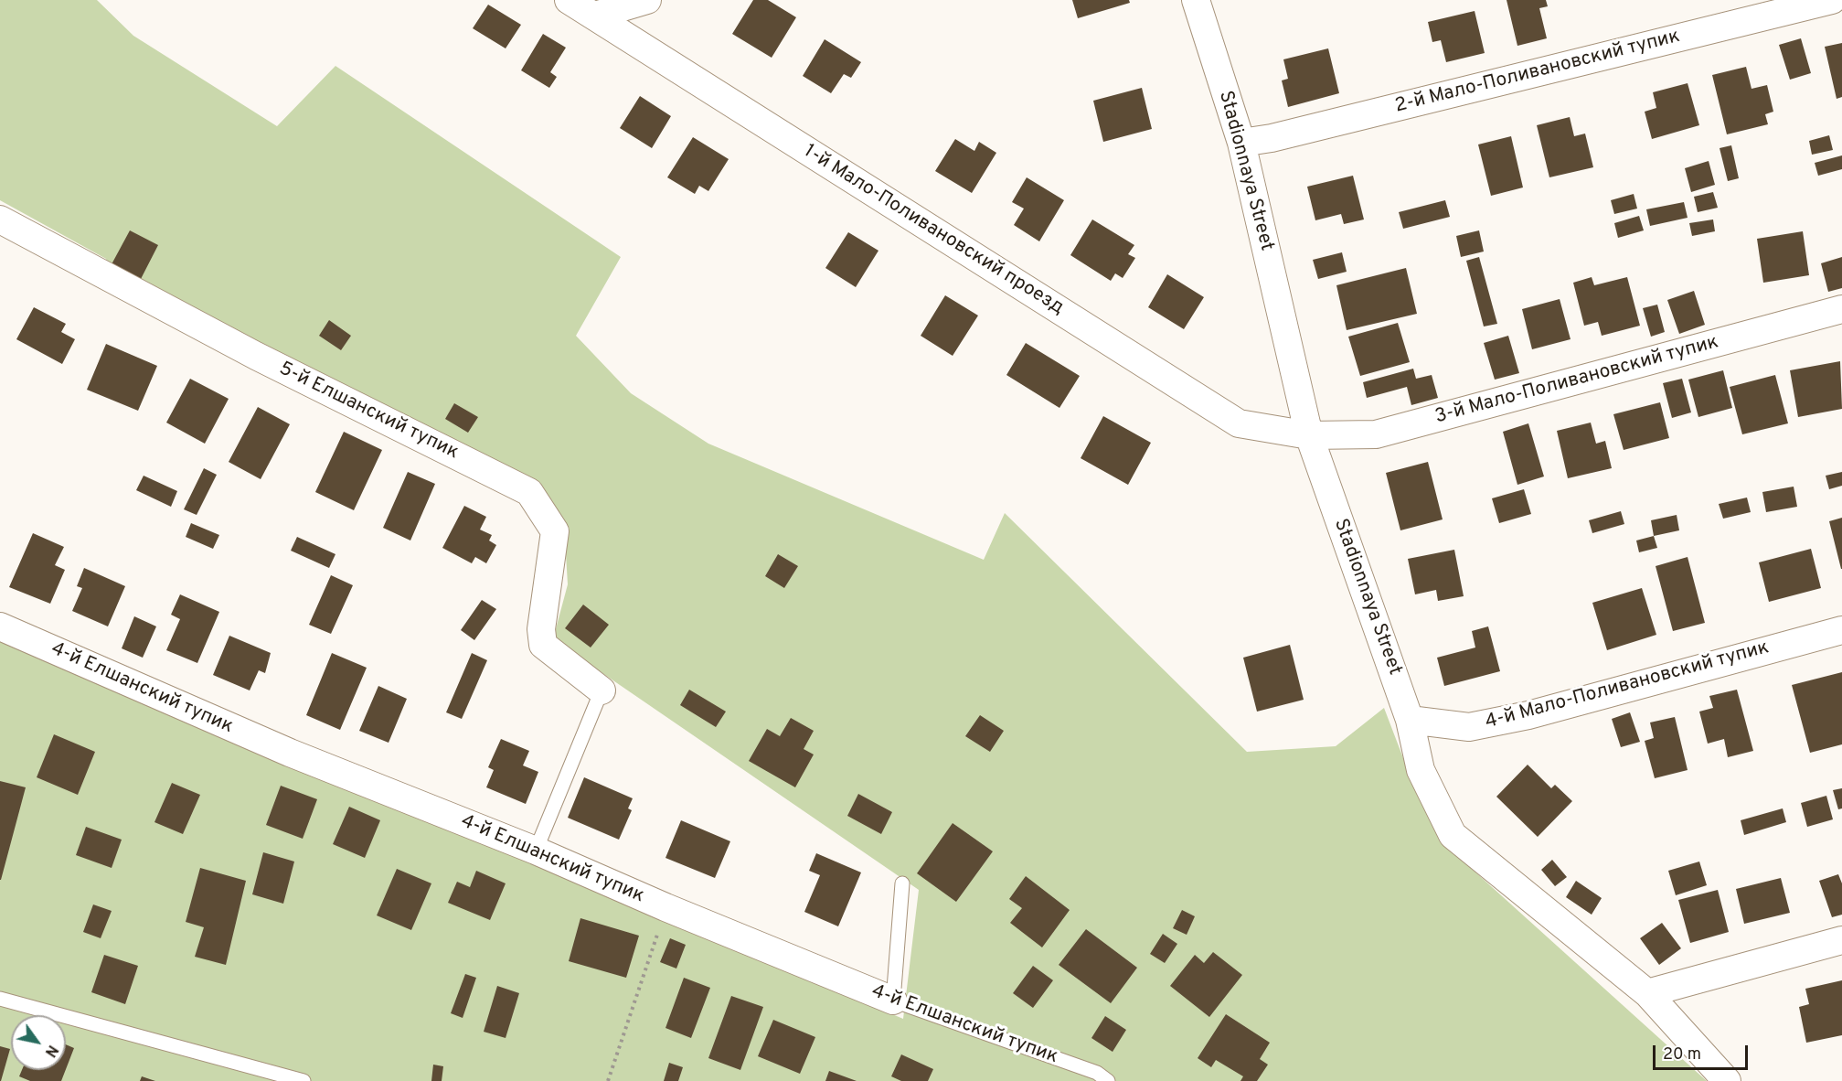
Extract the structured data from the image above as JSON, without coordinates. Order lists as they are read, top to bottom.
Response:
{
  "streets": {
    "street": [
      "2-й Мало-Поливановский тупик",
      "Stadionnaya Street",
      "1-й Мало-Поливановский проезд",
      "3-й Мало-Поливановский тупик",
      "5-й Елшанский тупик",
      "4-й Мало-Поливановский тупик",
      "4-й Елшанский тупик"
    ]
  },
  "crossings": [
    ["2-й Мало-Поливановский тупик", "Stadionnaya Street"],
    ["Stadionnaya Street", "1-й Мало-Поливановский проезд"],
    ["Stadionnaya Street", "3-й Мало-Поливановский тупик"],
    ["Stadionnaya Street", "4-й Мало-Поливановский тупик"],
    ["1-й Мало-Поливановский проезд", "3-й Мало-Поливановский тупик"]
  ],
  "scale_bar": "20 m",
  "north": "bottom right"
}
